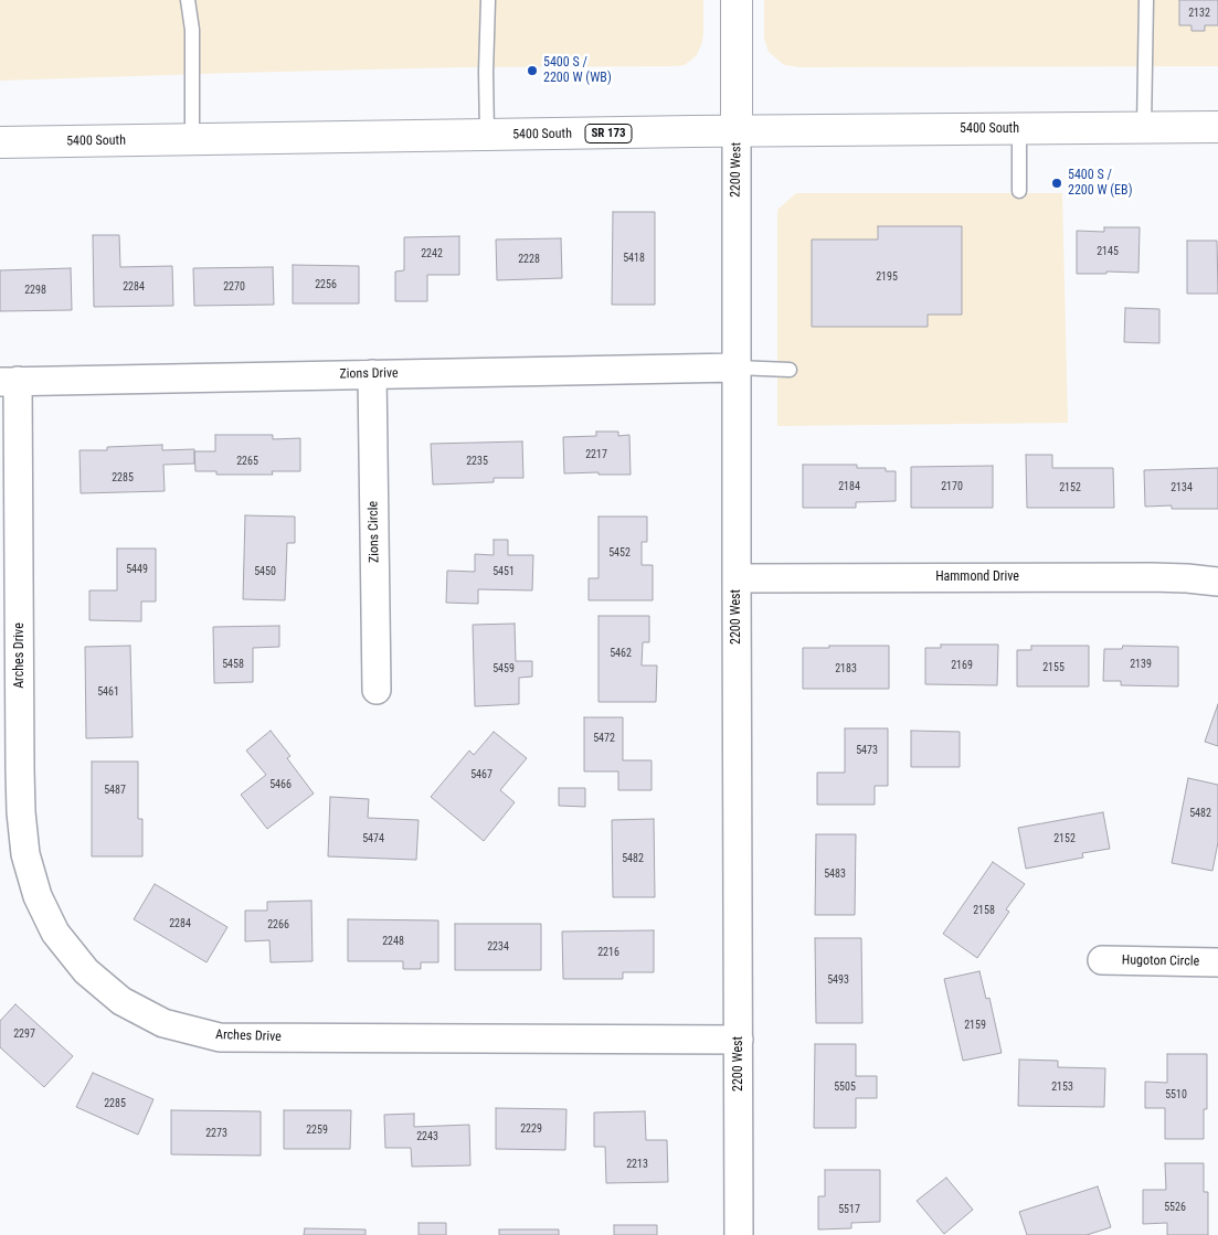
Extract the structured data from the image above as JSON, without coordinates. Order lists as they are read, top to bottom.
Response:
{
  "streets": {
    "main road": ["5400 South", "SR 173", "2200 West"],
    "street": [
      "Zions Drive",
      "Zions Circle",
      "Hammond Drive",
      "Arches Drive",
      "Hugoton Circle"
    ]
  },
  "crossings": [
    ["5400 South", "2200 West"],
    ["2200 West", "Zions Drive"],
    ["2200 West", "Hammond Drive"],
    ["2200 West", "Arches Drive"],
    ["Zions Drive", "Zions Circle"],
    ["Zions Drive", "Arches Drive"]
  ],
  "places": ["5400 S / 2200 W (WB)", "5400 S / 2200 W (EB)"],
  "house_numbers": [
    "2132",
    "2145",
    "2242",
    "5418",
    "2228",
    "2195",
    "2256",
    "2284",
    "2270",
    "2298",
    "2217",
    "2265",
    "2235",
    "2285",
    "2184",
    "2170",
    "2152",
    "2134",
    "5452",
    "5449",
    "5450",
    "5451",
    "5462",
    "5458",
    "2139",
    "2169",
    "2155",
    "5459",
    "2183",
    "5461",
    "5472",
    "5473",
    "5467",
    "5466",
    "5487",
    "5482",
    "5474",
    "2152",
    "5482",
    "5483",
    "2158",
    "2284",
    "2266",
    "2248",
    "2234",
    "2216",
    "5493",
    "2159",
    "2297",
    "5505",
    "2153",
    "5510",
    "2285",
    "2229",
    "2259",
    "2273",
    "2243",
    "2213",
    "5526",
    "5517"
  ]
}
